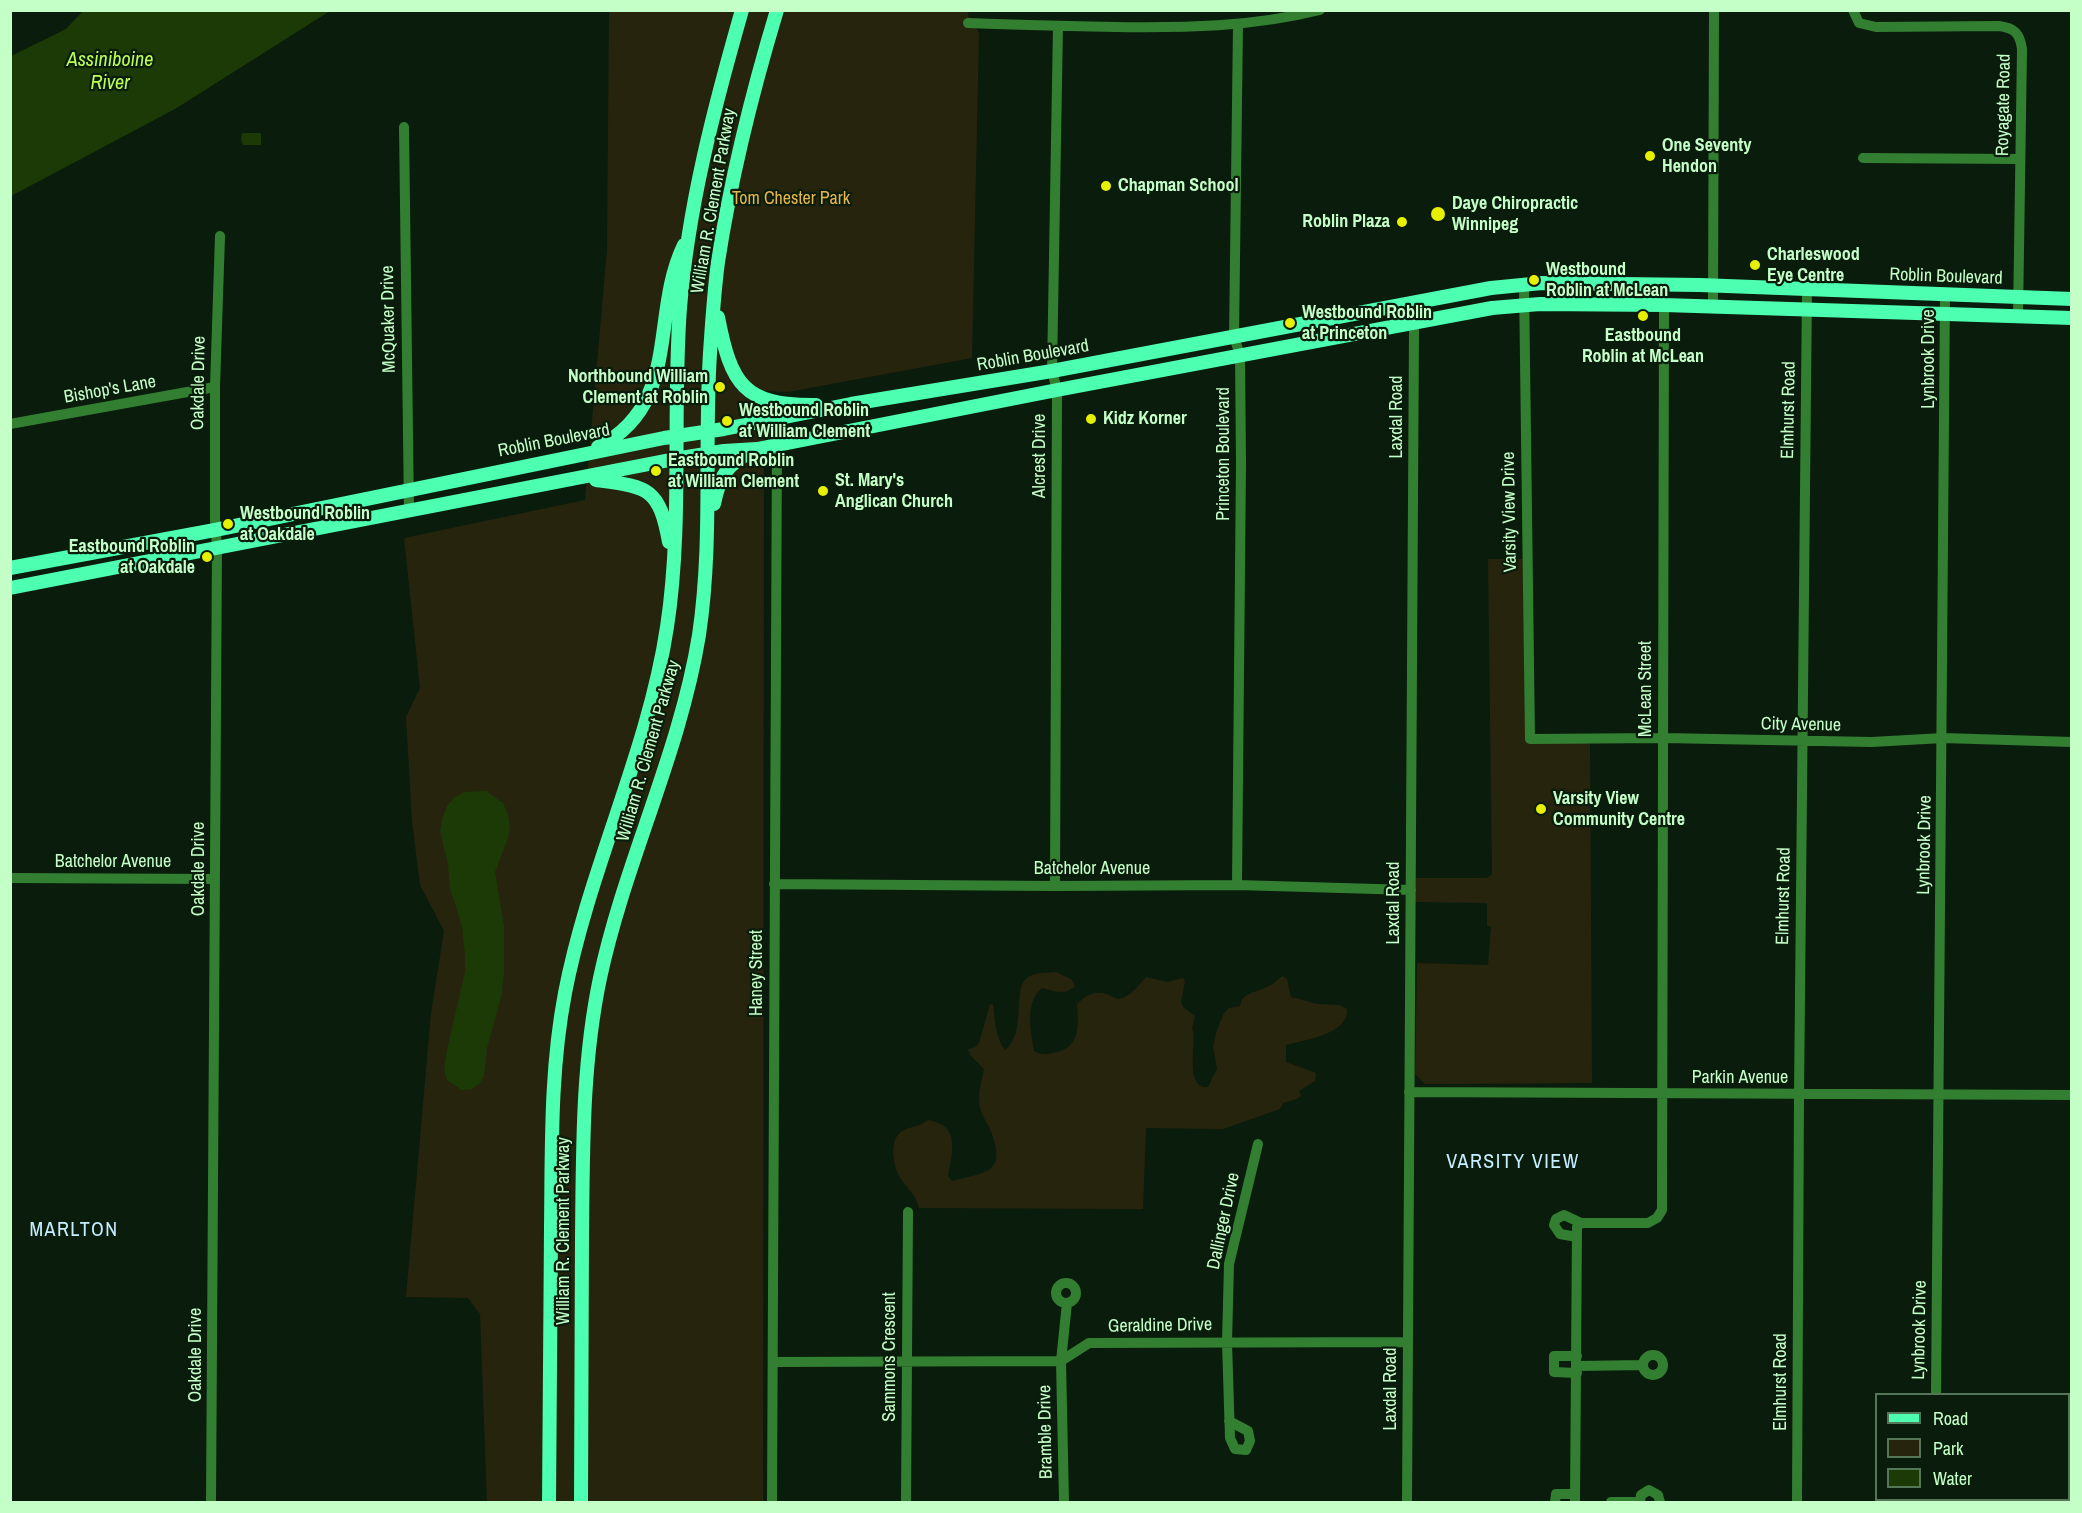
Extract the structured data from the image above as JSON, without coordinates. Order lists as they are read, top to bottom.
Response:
{
  "streets": {
    "main road": ["William R. Clement Parkway", "Roblin Boulevard"],
    "street": [
      "Royagate Road",
      "McQuaker Drive",
      "Lynbrook Drive",
      "Oakdale Drive",
      "Bishop's Lane",
      "Elmhurst Road",
      "Laxdal Road",
      "Princeton Boulevard",
      "Alcrest Drive",
      "Varsity View Drive",
      "McLean Street",
      "City Avenue",
      "Batchelor Avenue",
      "Haney Street",
      "Parkin Avenue",
      "Dallinger Drive",
      "Geraldine Drive",
      "Sammons Crescent",
      "Bramble Drive"
    ]
  },
  "crossings": [
    ["Royagate Road", "Roblin Boulevard"],
    ["William R. Clement Parkway", "Roblin Boulevard"],
    ["Roblin Boulevard", "McQuaker Drive"],
    ["Roblin Boulevard", "Lynbrook Drive"],
    ["Roblin Boulevard", "Oakdale Drive"],
    ["Roblin Boulevard", "Elmhurst Road"],
    ["Roblin Boulevard", "Laxdal Road"],
    ["Roblin Boulevard", "Princeton Boulevard"],
    ["Roblin Boulevard", "Alcrest Drive"],
    ["Roblin Boulevard", "Varsity View Drive"],
    ["Roblin Boulevard", "McLean Street"],
    ["Roblin Boulevard", "Haney Street"],
    ["Lynbrook Drive", "City Avenue"],
    ["Lynbrook Drive", "Parkin Avenue"],
    ["Oakdale Drive", "Bishop's Lane"],
    ["Oakdale Drive", "Batchelor Avenue"],
    ["Elmhurst Road", "City Avenue"],
    ["Elmhurst Road", "Parkin Avenue"],
    ["Laxdal Road", "Batchelor Avenue"],
    ["Laxdal Road", "Parkin Avenue"],
    ["Laxdal Road", "Geraldine Drive"],
    ["Princeton Boulevard", "Batchelor Avenue"],
    ["Alcrest Drive", "Batchelor Avenue"],
    ["Varsity View Drive", "City Avenue"],
    ["McLean Street", "City Avenue"],
    ["McLean Street", "Parkin Avenue"],
    ["Batchelor Avenue", "Haney Street"],
    ["Dallinger Drive", "Geraldine Drive"],
    ["Geraldine Drive", "Bramble Drive"]
  ],
  "districts": ["VARSITY VIEW", "MARLTON"],
  "water": ["Assiniboine River"],
  "parks": ["Tom Chester Park"],
  "places": [
    "One Seventy Hendon",
    "Chapman School",
    "Daye Chiropractic Winnipeg",
    "Roblin Plaza",
    "Charleswood Eye Centre",
    "Westbound Roblin at McLean",
    "Eastbound Roblin at McLean",
    "Westbound Roblin at Princeton",
    "Northbound William Clement at Roblin",
    "Kidz Korner",
    "Westbound Roblin at William Clement",
    "Eastbound Roblin at William Clement",
    "St. Mary's Anglican Church",
    "Westbound Roblin at Oakdale",
    "Eastbound Roblin at Oakdale",
    "Varsity View Community Centre"
  ],
  "legend": ["Road", "Park", "Water"]
}
